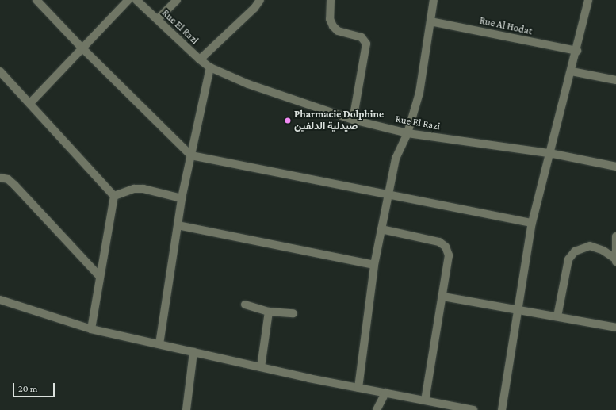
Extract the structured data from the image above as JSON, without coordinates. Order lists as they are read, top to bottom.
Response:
{
  "streets": {
    "street": ["Rue Al Hodat", "Rue El Razi"]
  },
  "places": ["Pharmacie Dolphine صيدلية الدلفين"],
  "scale_bar": "20 m"
}
